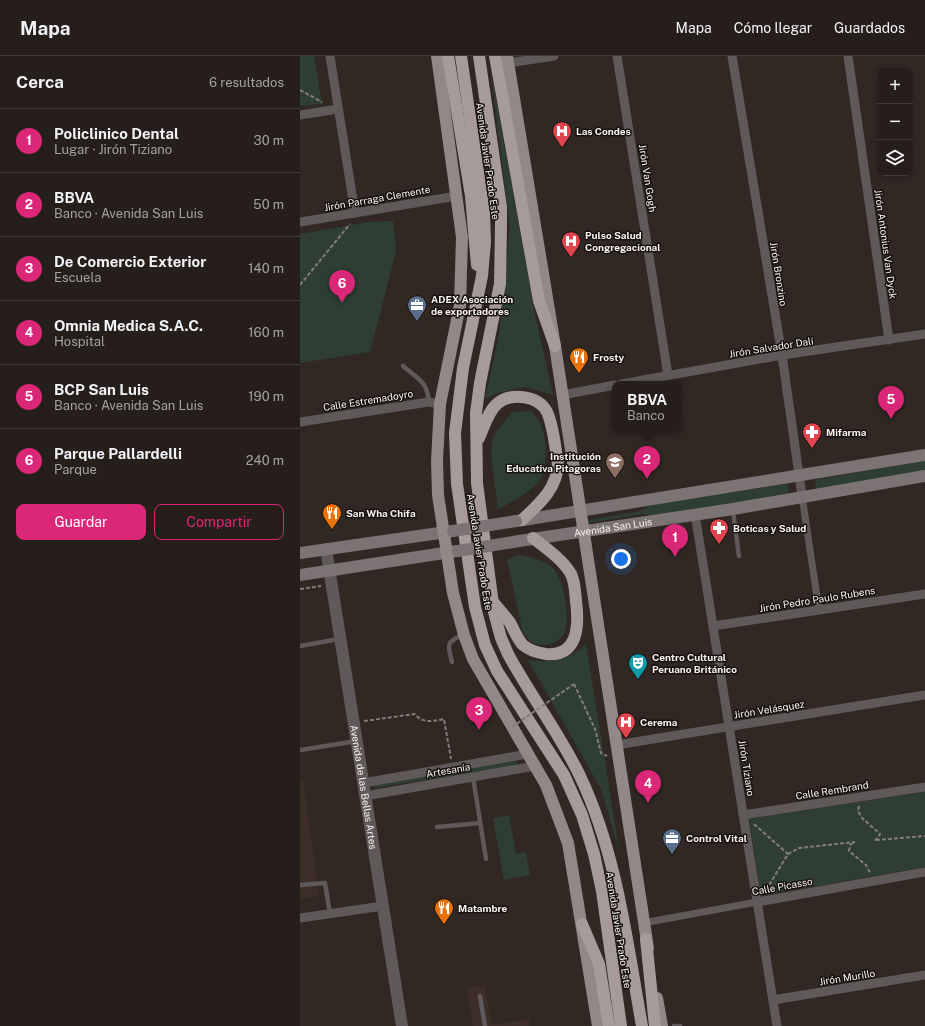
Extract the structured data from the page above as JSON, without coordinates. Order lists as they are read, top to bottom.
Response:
{
  "streets": {
    "highway": ["Avenida Javier Prado Este"],
    "main road": ["Avenida San Luis"],
    "street": [
      "Jirón Van Gogh",
      "Jirón Parraga Clemente",
      "Jirón Antonius Van Dyck",
      "Jirón Bronzino",
      "Jirón Salvador Dalí",
      "Calle Estremadoyro",
      "Jirón Pedro Paulo Rubens",
      "Jirón Velásquez",
      "Jirón Tiziano",
      "Artesanía",
      "Avenida de las Bellas Artes",
      "Calle Rembrand",
      "Calle Picasso",
      "Jirón Murillo"
    ]
  },
  "crossings": [
    ["Jirón Van Gogh", "Jirón Salvador Dalí"],
    ["Jirón Antonius Van Dyck", "Jirón Salvador Dalí"],
    ["Jirón Bronzino", "Jirón Salvador Dalí"],
    ["Jirón Bronzino", "Avenida San Luis"],
    ["Avenida San Luis", "Jirón Tiziano"],
    ["Avenida San Luis", "Avenida de las Bellas Artes"],
    ["Jirón Pedro Paulo Rubens", "Jirón Tiziano"],
    ["Jirón Velásquez", "Jirón Tiziano"],
    ["Jirón Tiziano", "Calle Rembrand"],
    ["Jirón Tiziano", "Calle Picasso"],
    ["Jirón Tiziano", "Jirón Murillo"],
    ["Artesanía", "Avenida de las Bellas Artes"]
  ],
  "places": {
    "hospital": ["Las Condes", "Pulso Salud Congregacional", "Cerema"],
    "office": ["ADEX Asociación de exportadores", "Control Vital"],
    "restaurant": ["Frosty", "San Wha Chifa", "Matambre"],
    "pharmacy": ["Mifarma", "Boticas y Salud"],
    "school or university": ["Institución Educativa Pitagoras"],
    "theatre": ["Centro Cultural Peruano Británico"]
  },
  "page": {
    "header": "Mapa",
    "nav": ["Mapa", "Cómo llegar", "Guardados"],
    "heading": ["Cerca", "6 resultados"],
    "map_buttons": ["+", "−"],
    "list": [
      {
        "mark": "1",
        "name": "Policlinico Dental",
        "note": "Lugar · Jirón Tiziano",
        "value": "30 m"
      },
      {
        "mark": "2",
        "name": "BBVA",
        "note": "Banco · Avenida San Luis",
        "value": "50 m"
      },
      {
        "mark": "3",
        "name": "De Comercio Exterior",
        "note": "Escuela",
        "value": "140 m"
      },
      {
        "mark": "4",
        "name": "Omnia Medica S.A.C.",
        "note": "Hospital",
        "value": "160 m"
      },
      {
        "mark": "5",
        "name": "BCP San Luis",
        "note": "Banco · Avenida San Luis",
        "value": "190 m"
      },
      {
        "mark": "6",
        "name": "Parque Pallardelli",
        "note": "Parque",
        "value": "240 m"
      }
    ],
    "pins": [
      "6",
      "5",
      "2",
      "1",
      "3",
      "4"
    ],
    "popup": ["BBVA", "Banco"],
    "buttons": ["Guardar", "Compartir"]
  }
}
